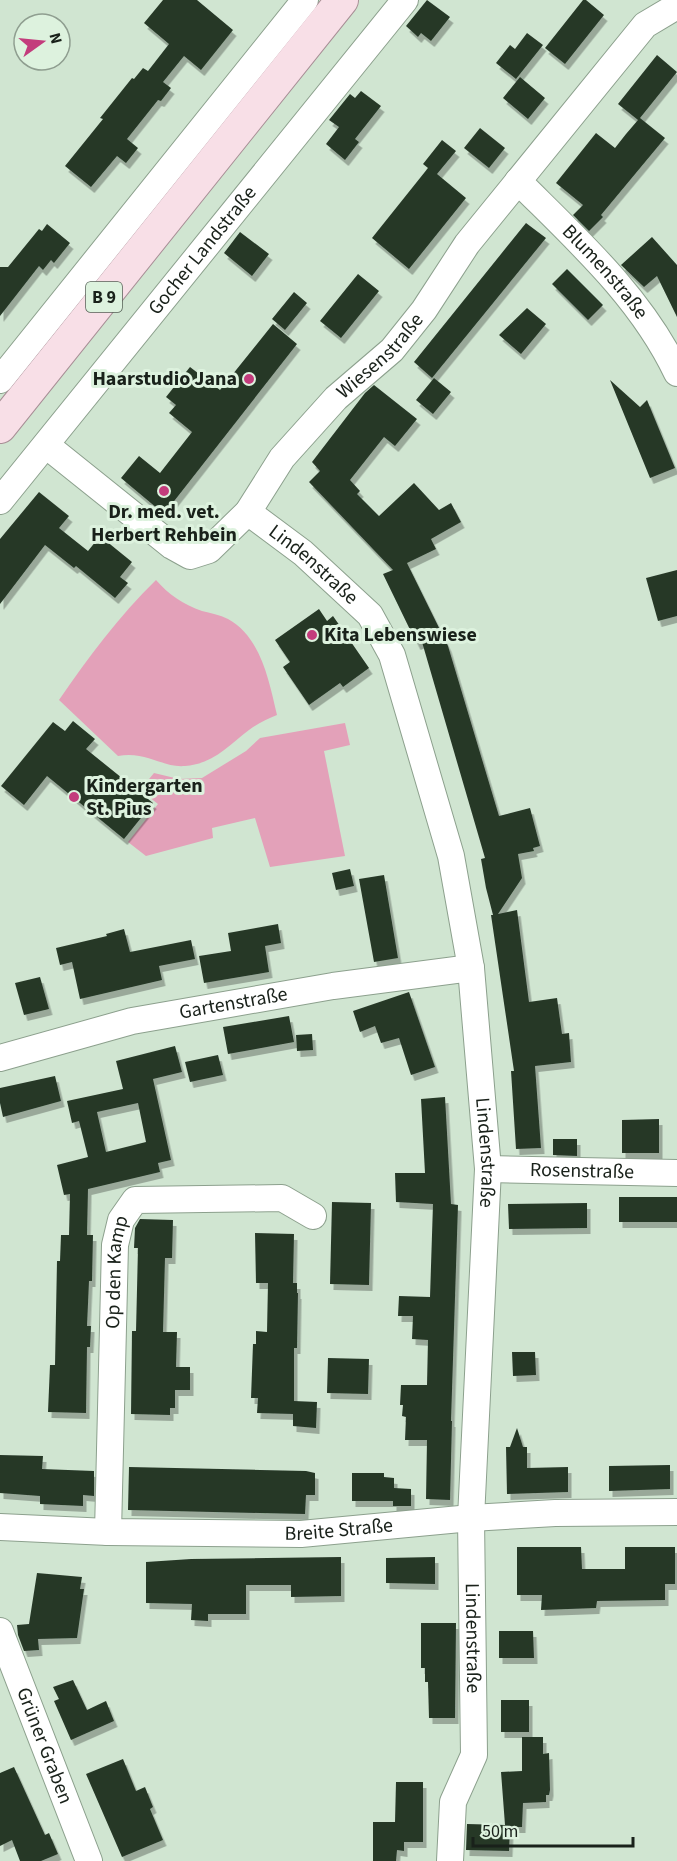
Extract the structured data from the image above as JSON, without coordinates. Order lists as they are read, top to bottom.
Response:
{
  "streets": {
    "main road": ["B 9"],
    "street": [
      "Gocher Landstraße",
      "Blumenstraße",
      "Wiesenstraße",
      "Lindenstraße",
      "Gartenstraße",
      "Rosenstraße",
      "Op den Kamp",
      "Breite Straße",
      "Grüner Graben"
    ]
  },
  "crossings": [
    ["Gocher Landstraße", "Wiesenstraße"],
    ["Blumenstraße", "Wiesenstraße"],
    ["Wiesenstraße", "Lindenstraße"],
    ["Lindenstraße", "Gartenstraße"],
    ["Lindenstraße", "Rosenstraße"],
    ["Lindenstraße", "Breite Straße"],
    ["Op den Kamp", "Breite Straße"]
  ],
  "places": [
    "Haarstudio Jana",
    "Dr. med. vet. Herbert Rehbein",
    "Kita Lebenswiese",
    "Kindergarten St. Pius"
  ],
  "scale_bar": "50 m",
  "north": "right"
}
